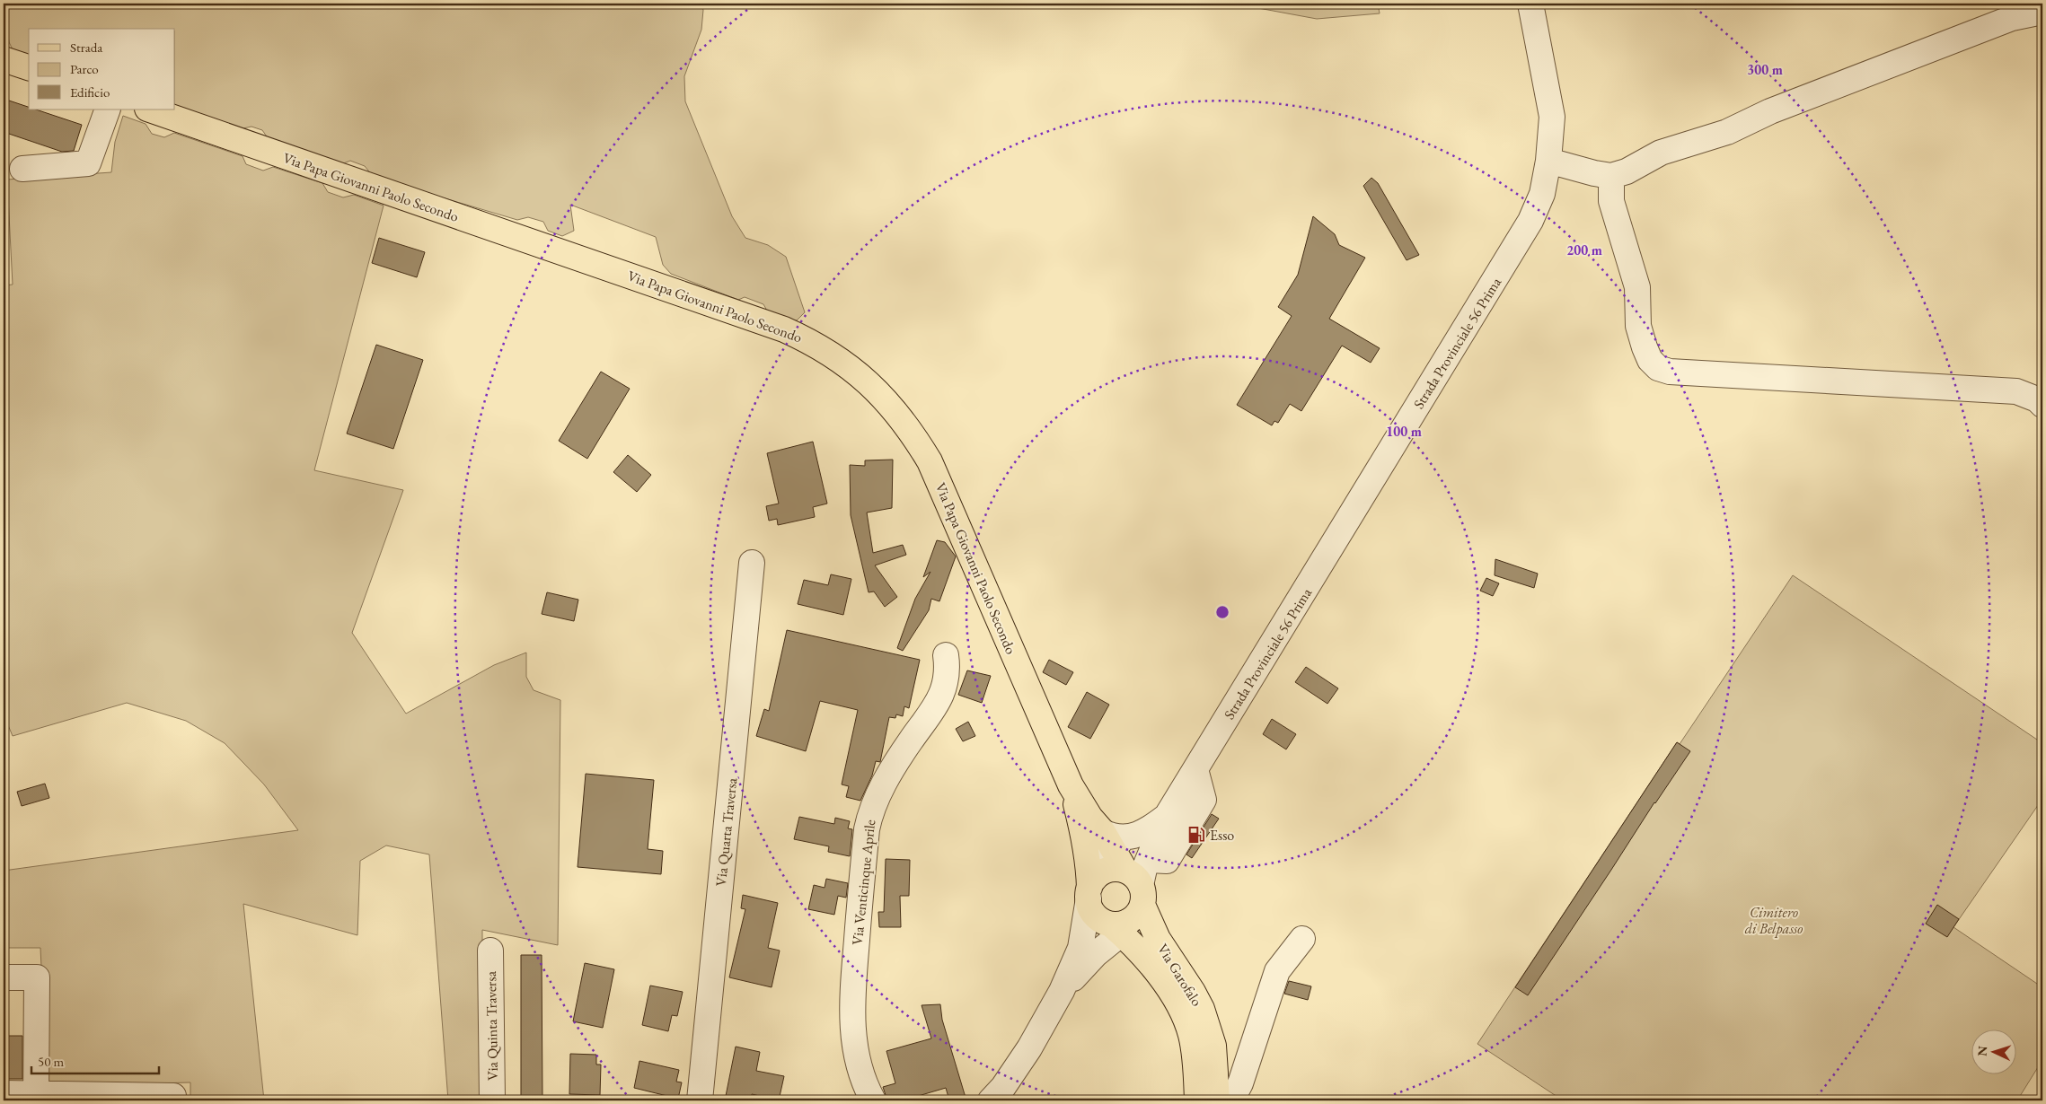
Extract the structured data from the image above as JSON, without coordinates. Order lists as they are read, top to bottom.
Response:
{
  "streets": {
    "main road": ["Via Papa Giovanni Paolo Secondo", "Via Garofalo"],
    "street": [
      "Strada Provinciale 56 Prima",
      "Via Quarta Traversa",
      "Via Venticinque Aprile",
      "Via Quinta Traversa"
    ]
  },
  "parks": ["Cimitero di Belpasso"],
  "places": {
    "fuel station": ["Esso"]
  },
  "legend": ["Strada", "Parco", "Edificio"],
  "scale_bar": "50 m",
  "north": "left",
  "rings": ["300 m", "200 m", "100 m"]
}
